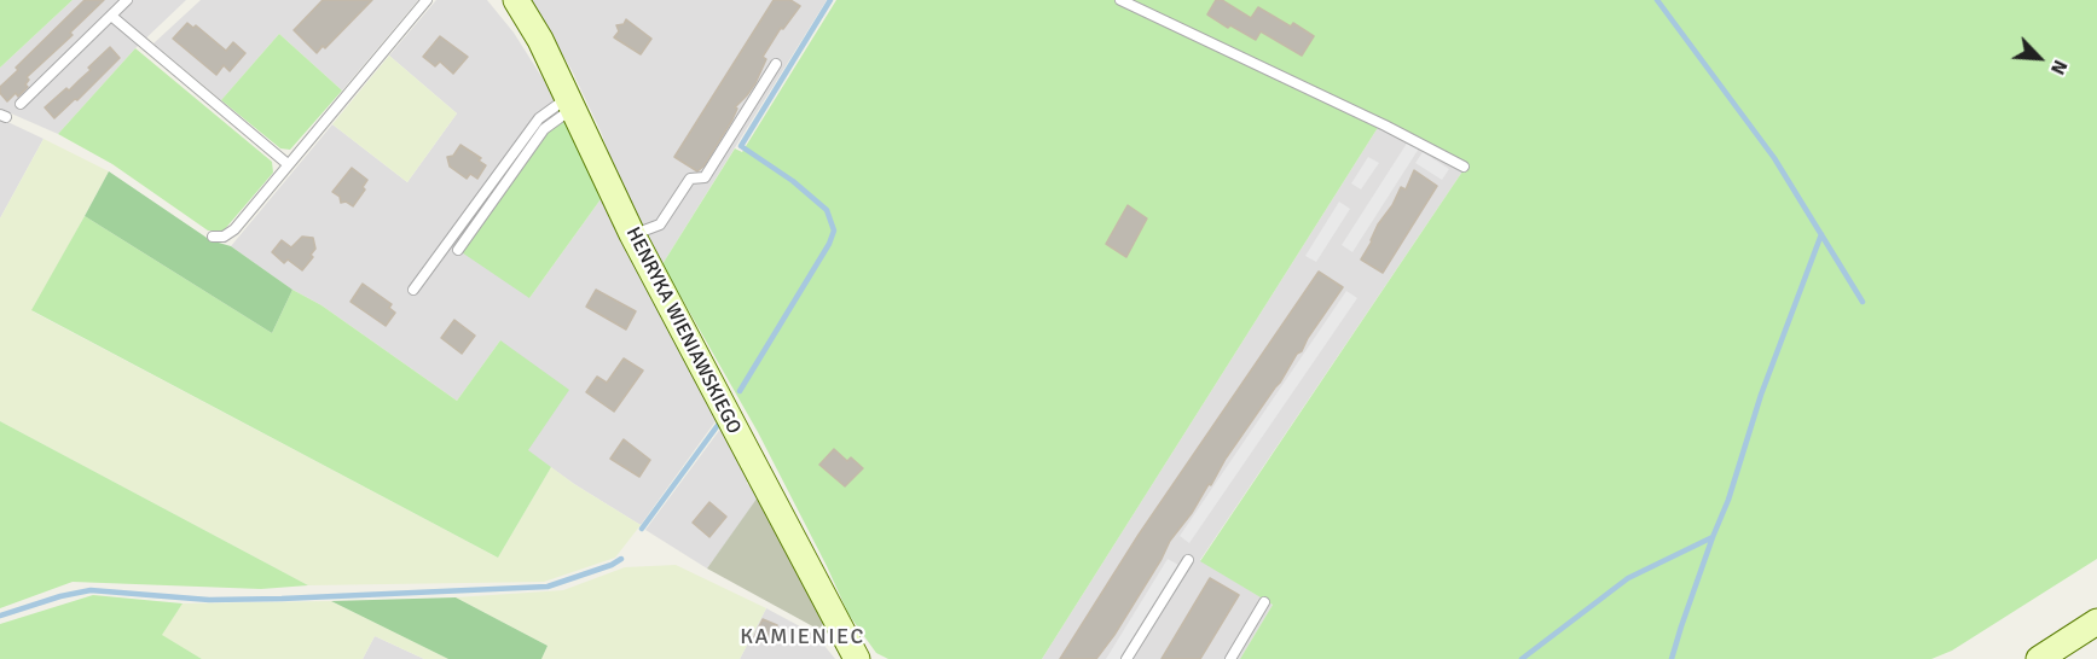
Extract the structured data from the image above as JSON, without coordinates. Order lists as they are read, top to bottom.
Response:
{
  "streets": {
    "street": ["HENRYKA WIENIAWSKIEGO"]
  },
  "districts": ["KAMIENIEC"],
  "north": "bottom right"
}
